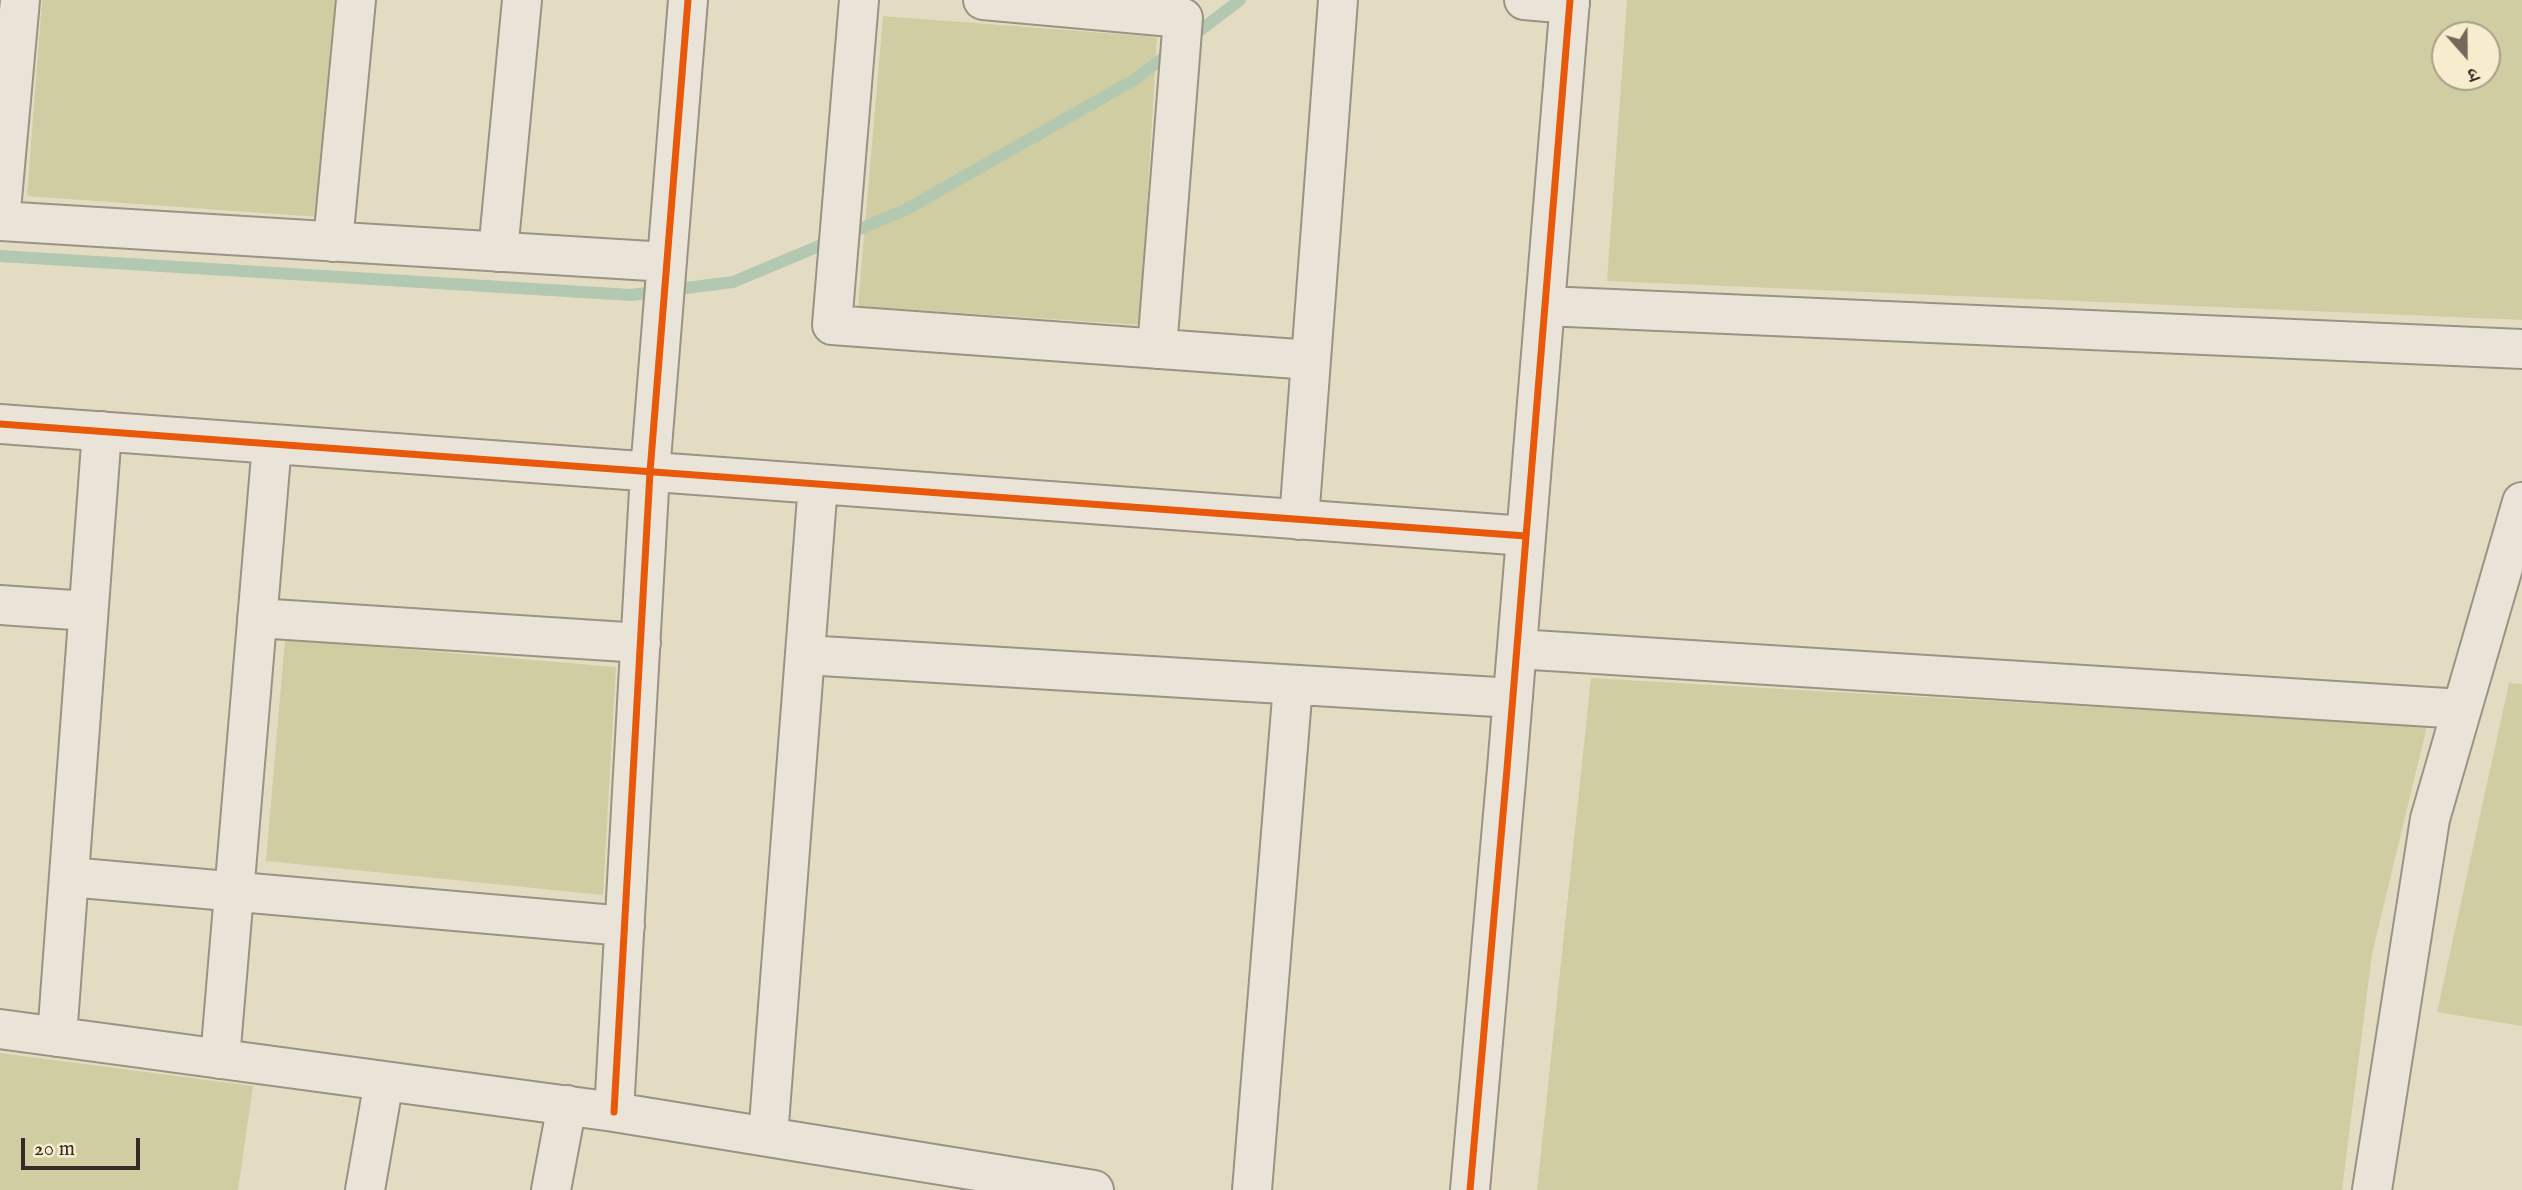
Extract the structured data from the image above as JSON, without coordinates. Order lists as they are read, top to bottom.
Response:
{
  "scale_bar": "20 m",
  "north": "bottom"
}
